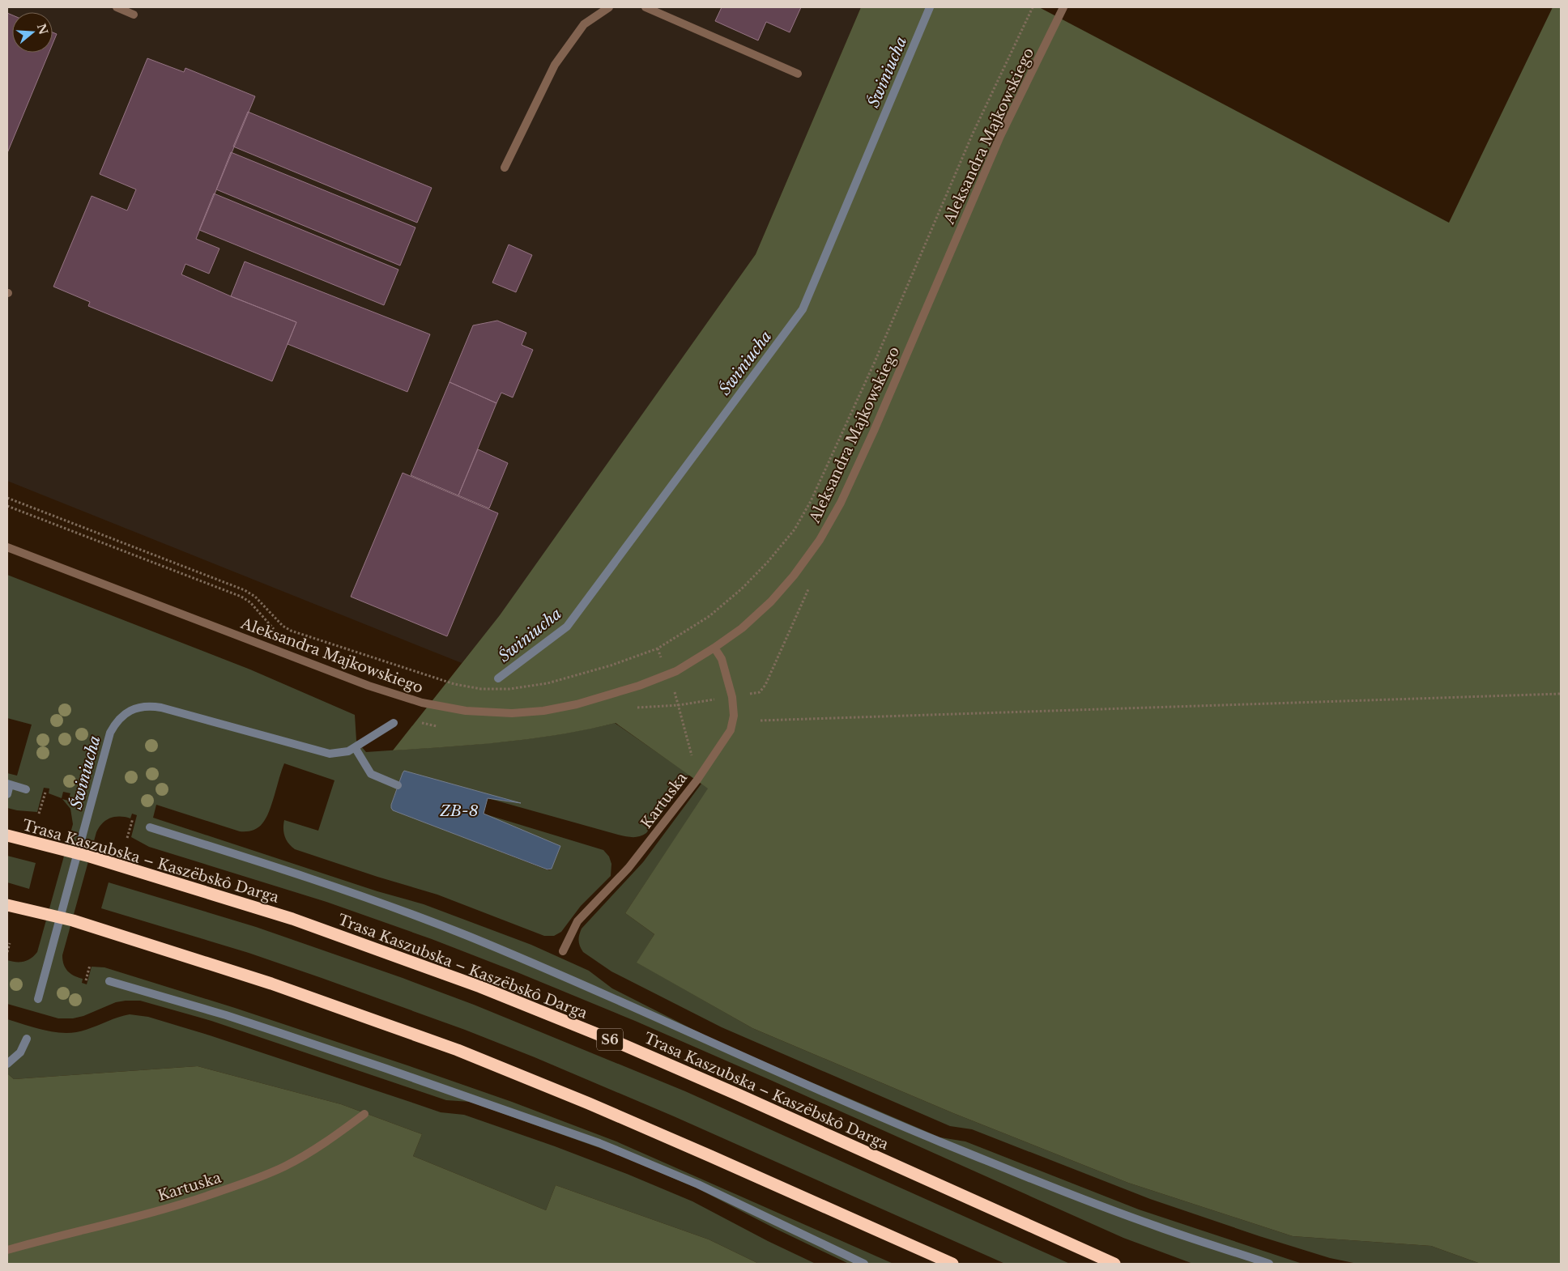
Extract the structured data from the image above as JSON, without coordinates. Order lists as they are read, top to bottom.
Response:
{
  "streets": {
    "highway": ["Trasa Kaszubska – Kaszëbskô Darga", "S6"],
    "street": ["Aleksandra Majkowskiego", "Kartuska"]
  },
  "crossings": [
    ["Aleksandra Majkowskiego", "Kartuska"]
  ],
  "water": ["Świniucha", "ZB-8"],
  "north": "right"
}
